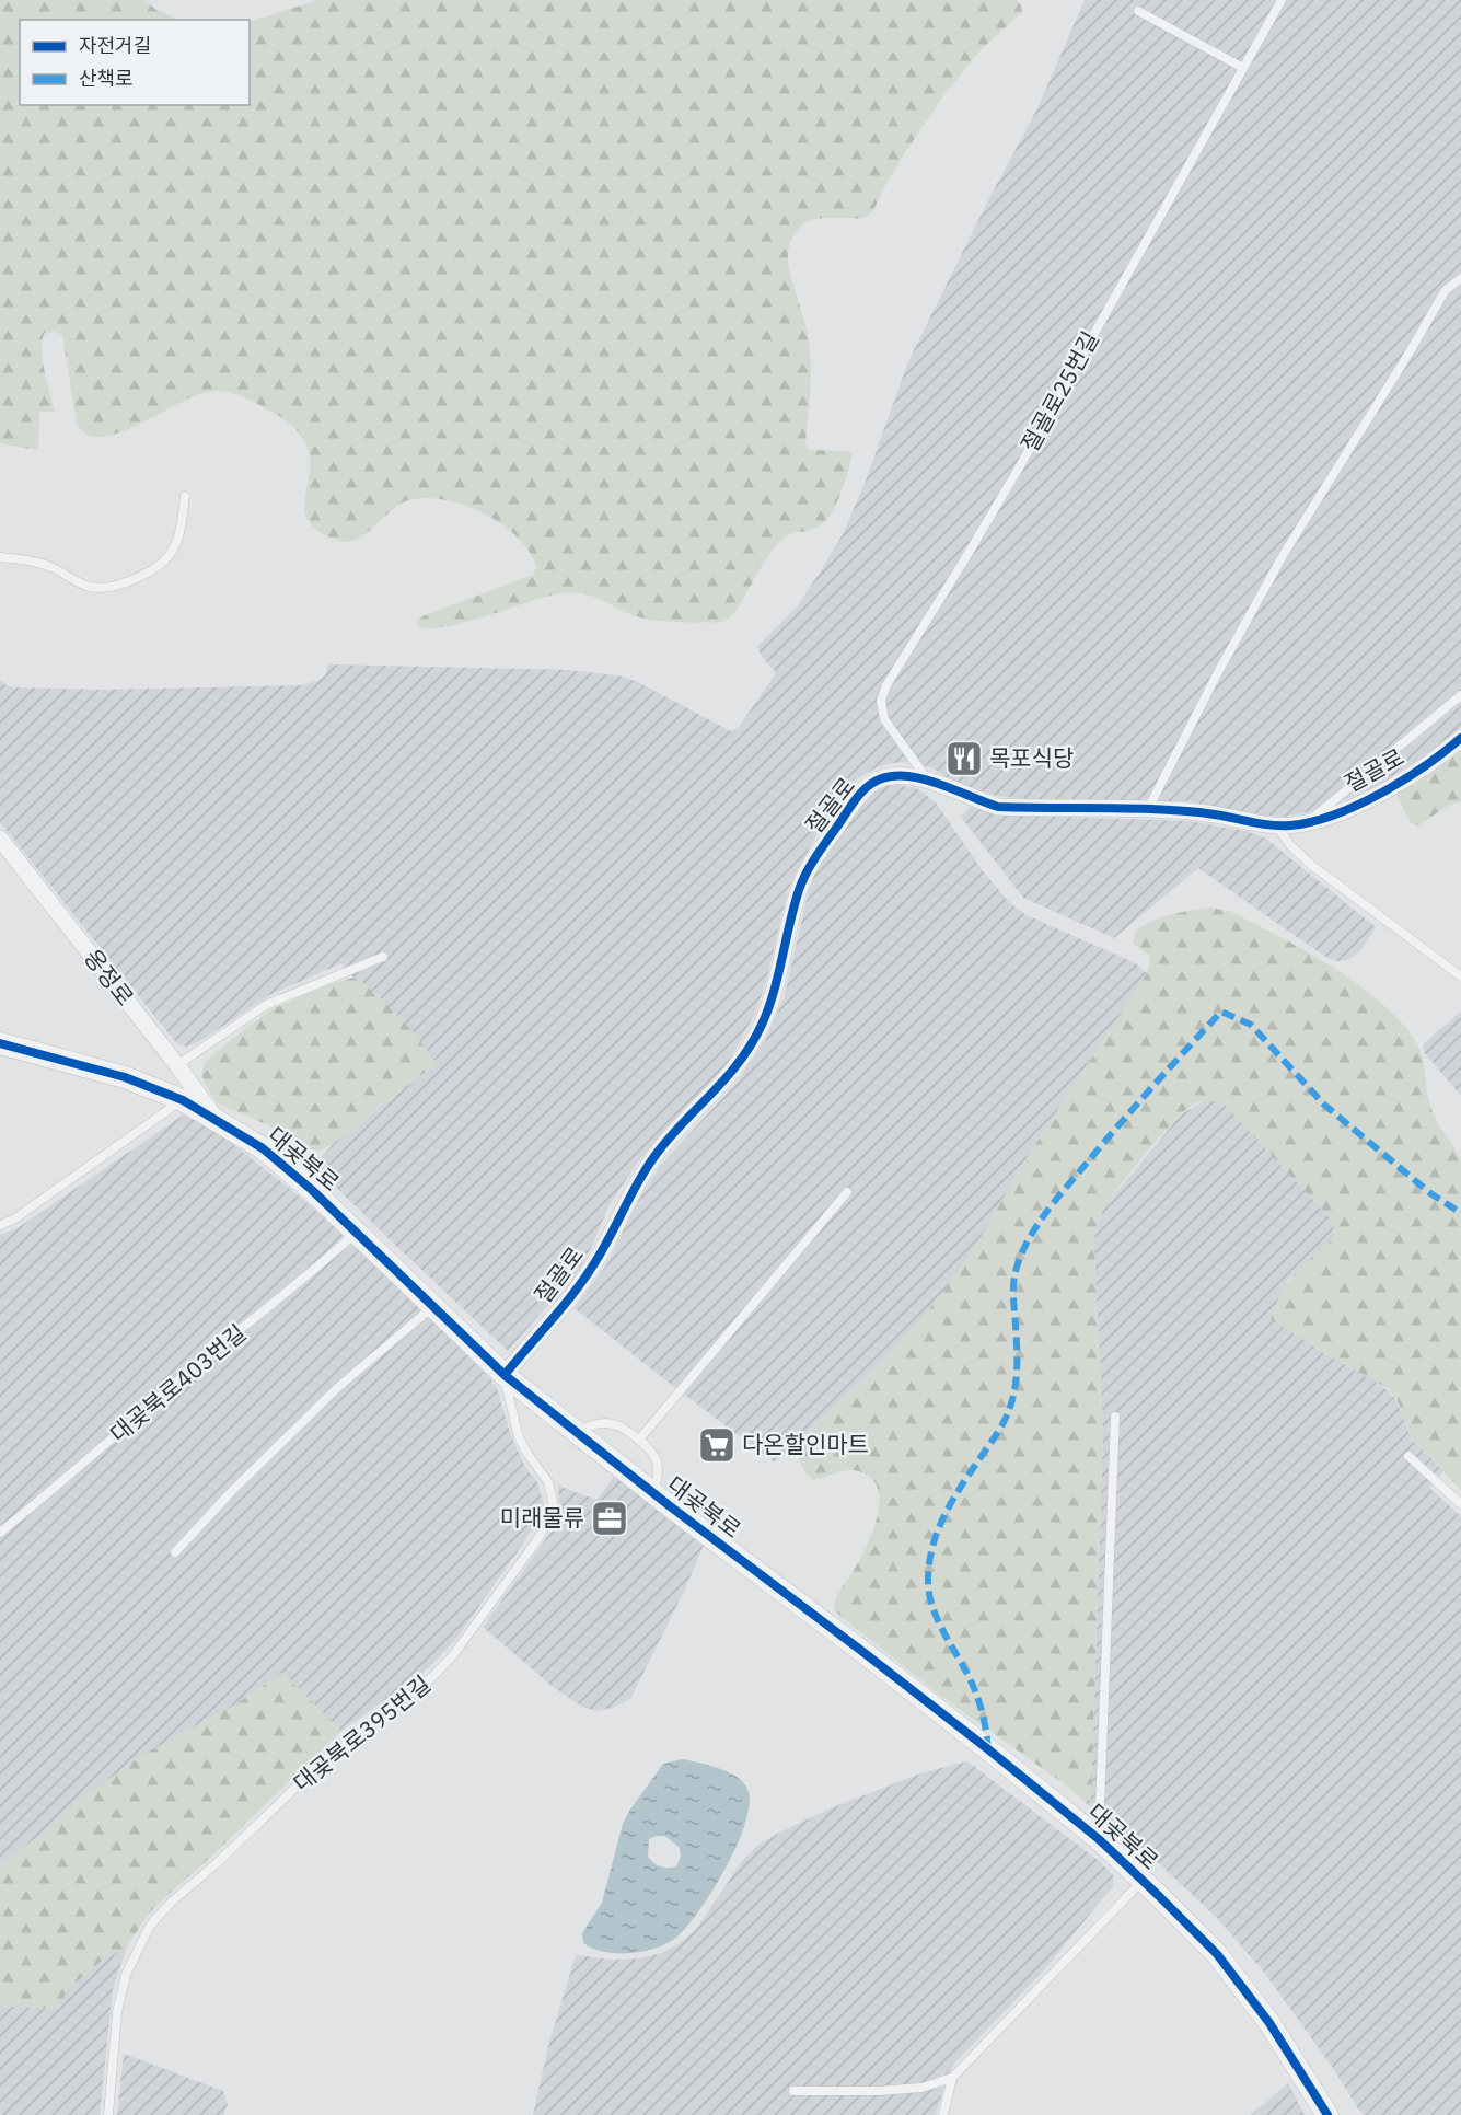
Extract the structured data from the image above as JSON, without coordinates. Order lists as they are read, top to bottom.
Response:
{
  "streets": {
    "street": ["절골로", "옹정로", "대곶북로"],
    "lane": ["절골로25번길", "대곶북로403번길", "대곶북로395번길"]
  },
  "crossings": [
    ["절골로25번길", "절골로"],
    ["절골로", "대곶북로"],
    ["절골로", "대곶북로395번길"],
    ["옹정로", "대곶북로"],
    ["대곶북로", "대곶북로403번길"],
    ["대곶북로", "대곶북로395번길"]
  ],
  "places": {
    "restaurant": ["목포식당"],
    "supermarket": ["다온할인마트"],
    "office": ["미래물류"]
  },
  "legend": ["자전거길", "산책로"]
}
